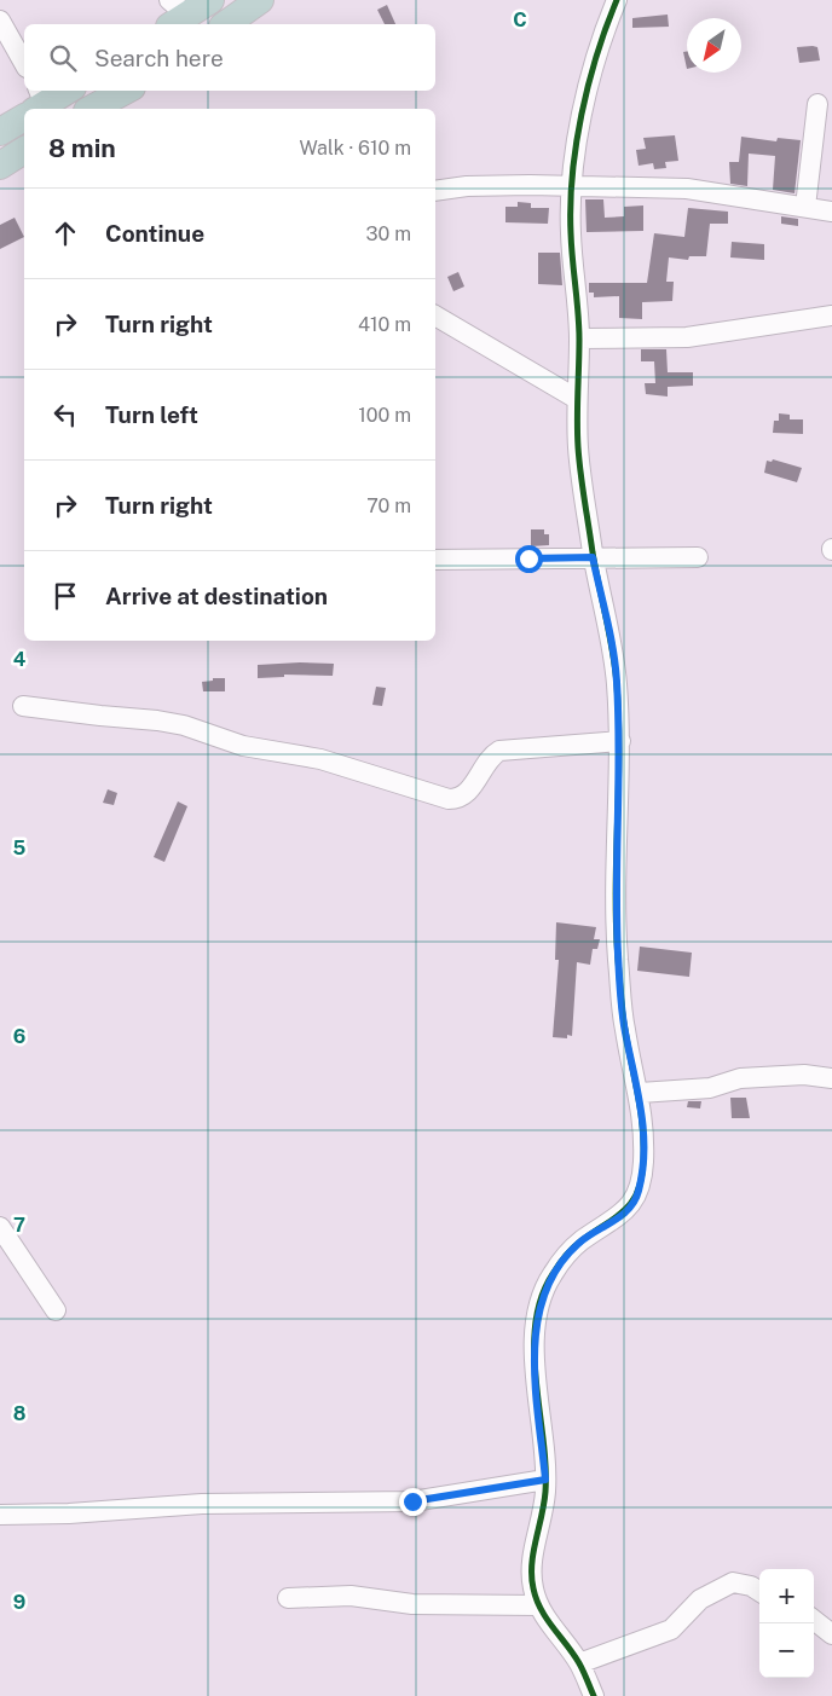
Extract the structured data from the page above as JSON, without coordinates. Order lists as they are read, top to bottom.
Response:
{
  "north": "bottom left",
  "page": {
    "search": "Search here",
    "heading": ["8 min", "Walk · 610 m"],
    "list": [
      ["Continue", "30 m"],
      ["Turn right", "410 m"],
      ["Turn left", "100 m"],
      ["Turn right", "70 m"],
      "Arrive at destination"
    ],
    "map_buttons": ["+", "−"]
  },
  "grid": {
    "columns": ["C"],
    "rows": [
      "4",
      "5",
      "6",
      "7",
      "8",
      "9"
    ]
  }
}
